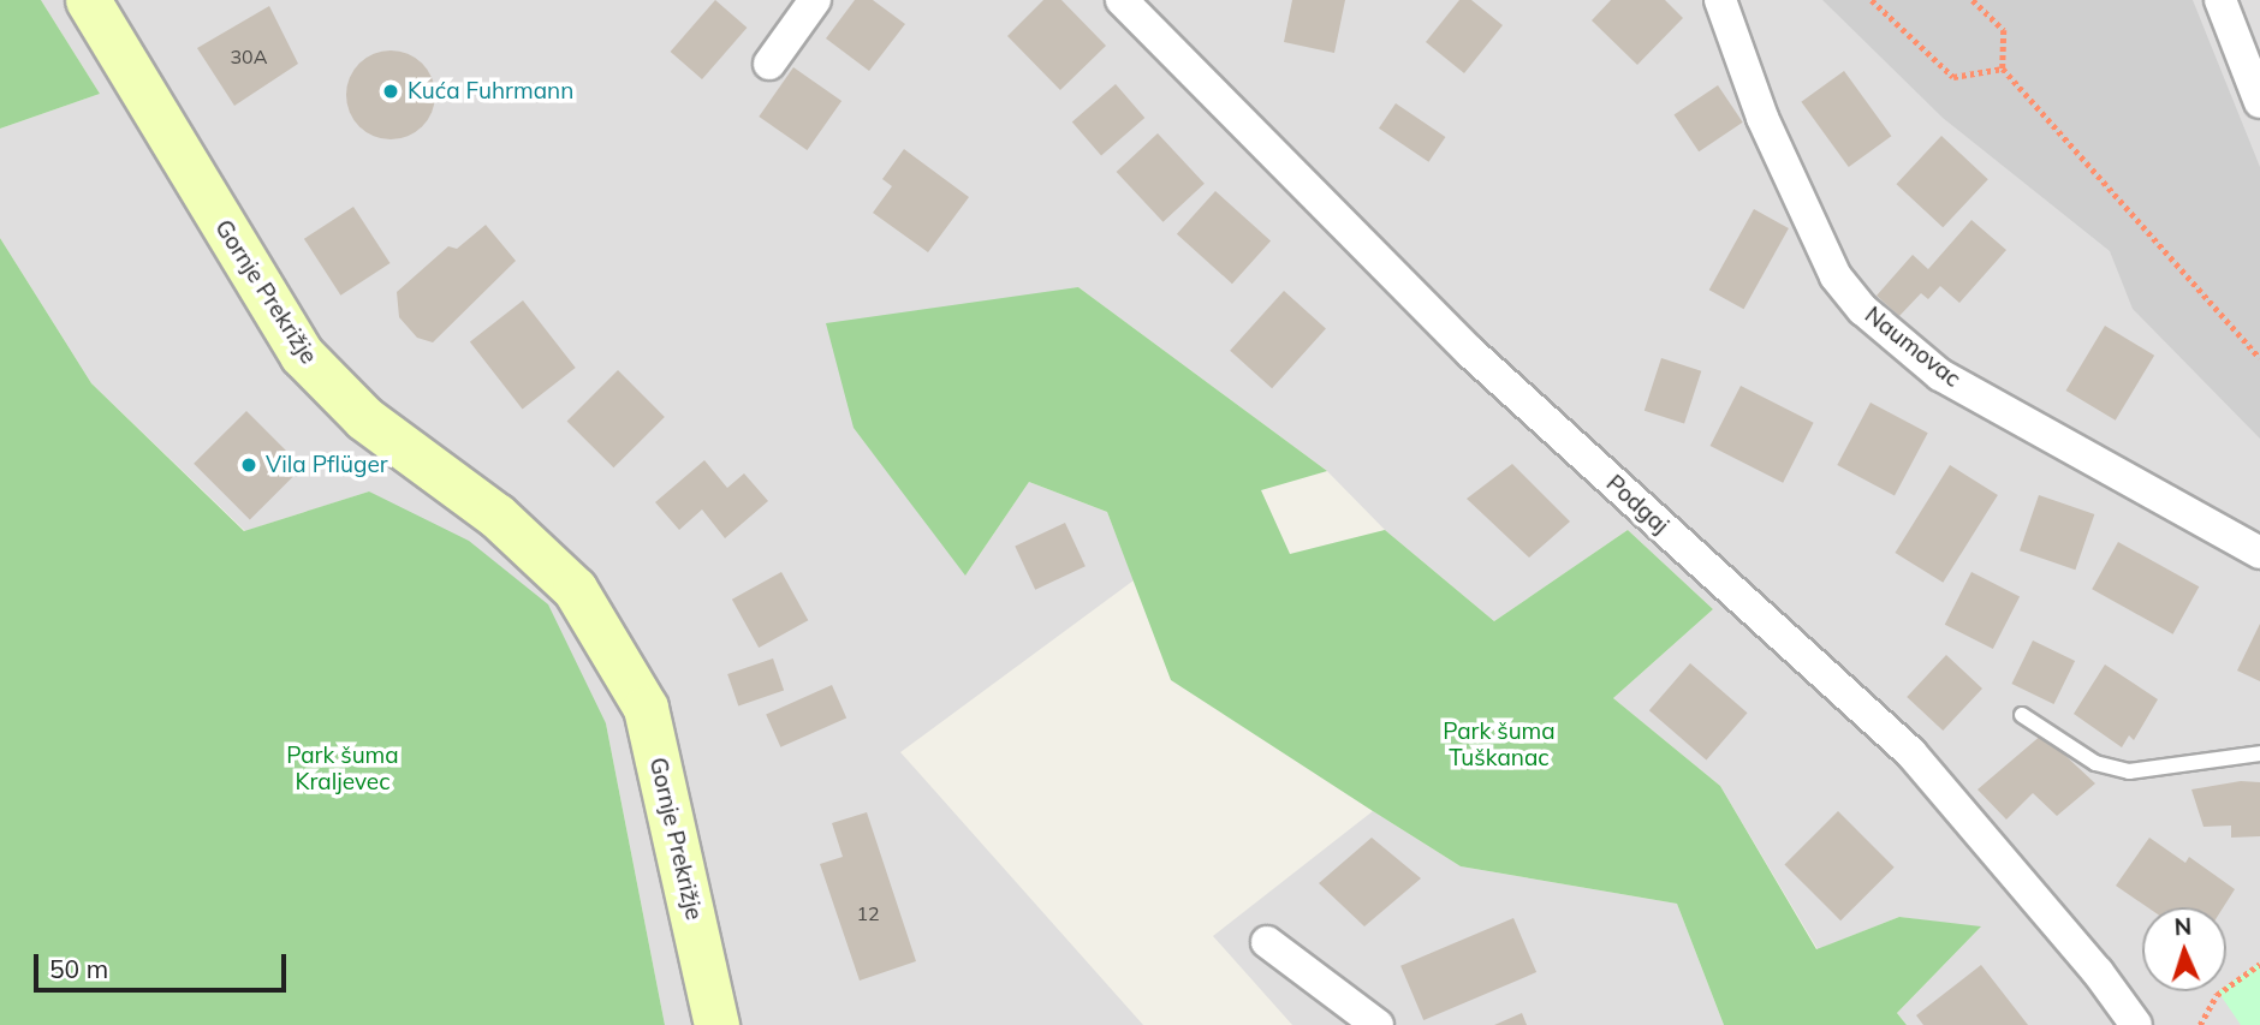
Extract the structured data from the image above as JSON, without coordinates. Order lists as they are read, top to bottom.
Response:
{
  "streets": {
    "street": ["Gornje Prekrižje", "Naumovac", "Podgaj"]
  },
  "parks": ["Park šuma Tuškanac", "Park šuma Kraljevec"],
  "places": ["Kuća Fuhrmann", "Vila Pflüger"],
  "house_numbers": ["30A", "12"],
  "scale_bar": "50 m",
  "north": "top"
}
